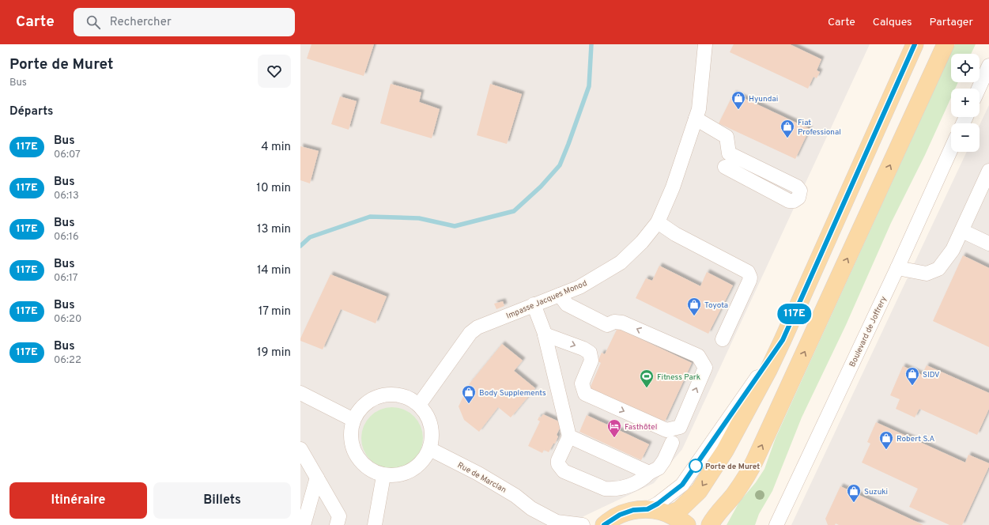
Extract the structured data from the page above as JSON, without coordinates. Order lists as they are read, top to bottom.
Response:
{
  "streets": {
    "street": ["Impasse Jacques Monod", "Boulevard de Joffrery", "Rue de Marclan"]
  },
  "crossings": [
    ["Impasse Jacques Monod", "Rue de Marclan"]
  ],
  "places": {
    "shop": [
      "Hyundai",
      "Fiat Professional",
      "Toyota",
      "SIDV",
      "Body Supplements",
      "Robert S.A",
      "Suzuki"
    ],
    "sports": ["Fitness Park"],
    "hotel": ["Fasthôtel"],
    "other": ["Porte de Muret"]
  },
  "lines": ["bus line 117E"],
  "page": {
    "header": "Carte",
    "search": "Rechercher",
    "nav": ["Carte", "Calques", "Partager"],
    "heading": [
      ["Porte de Muret", "Bus"],
      "Départs"
    ],
    "on_map": "117E",
    "map_buttons": ["+", "−"],
    "list": [
      {
        "mark": "117E",
        "name": "Bus",
        "note": "06:07",
        "value": "4 min"
      },
      {
        "mark": "117E",
        "name": "Bus",
        "note": "06:13",
        "value": "10 min"
      },
      {
        "mark": "117E",
        "name": "Bus",
        "note": "06:16",
        "value": "13 min"
      },
      {
        "mark": "117E",
        "name": "Bus",
        "note": "06:17",
        "value": "14 min"
      },
      {
        "mark": "117E",
        "name": "Bus",
        "note": "06:20",
        "value": "17 min"
      },
      {
        "mark": "117E",
        "name": "Bus",
        "note": "06:22",
        "value": "19 min"
      }
    ],
    "buttons": ["Itinéraire", "Billets"]
  }
}
